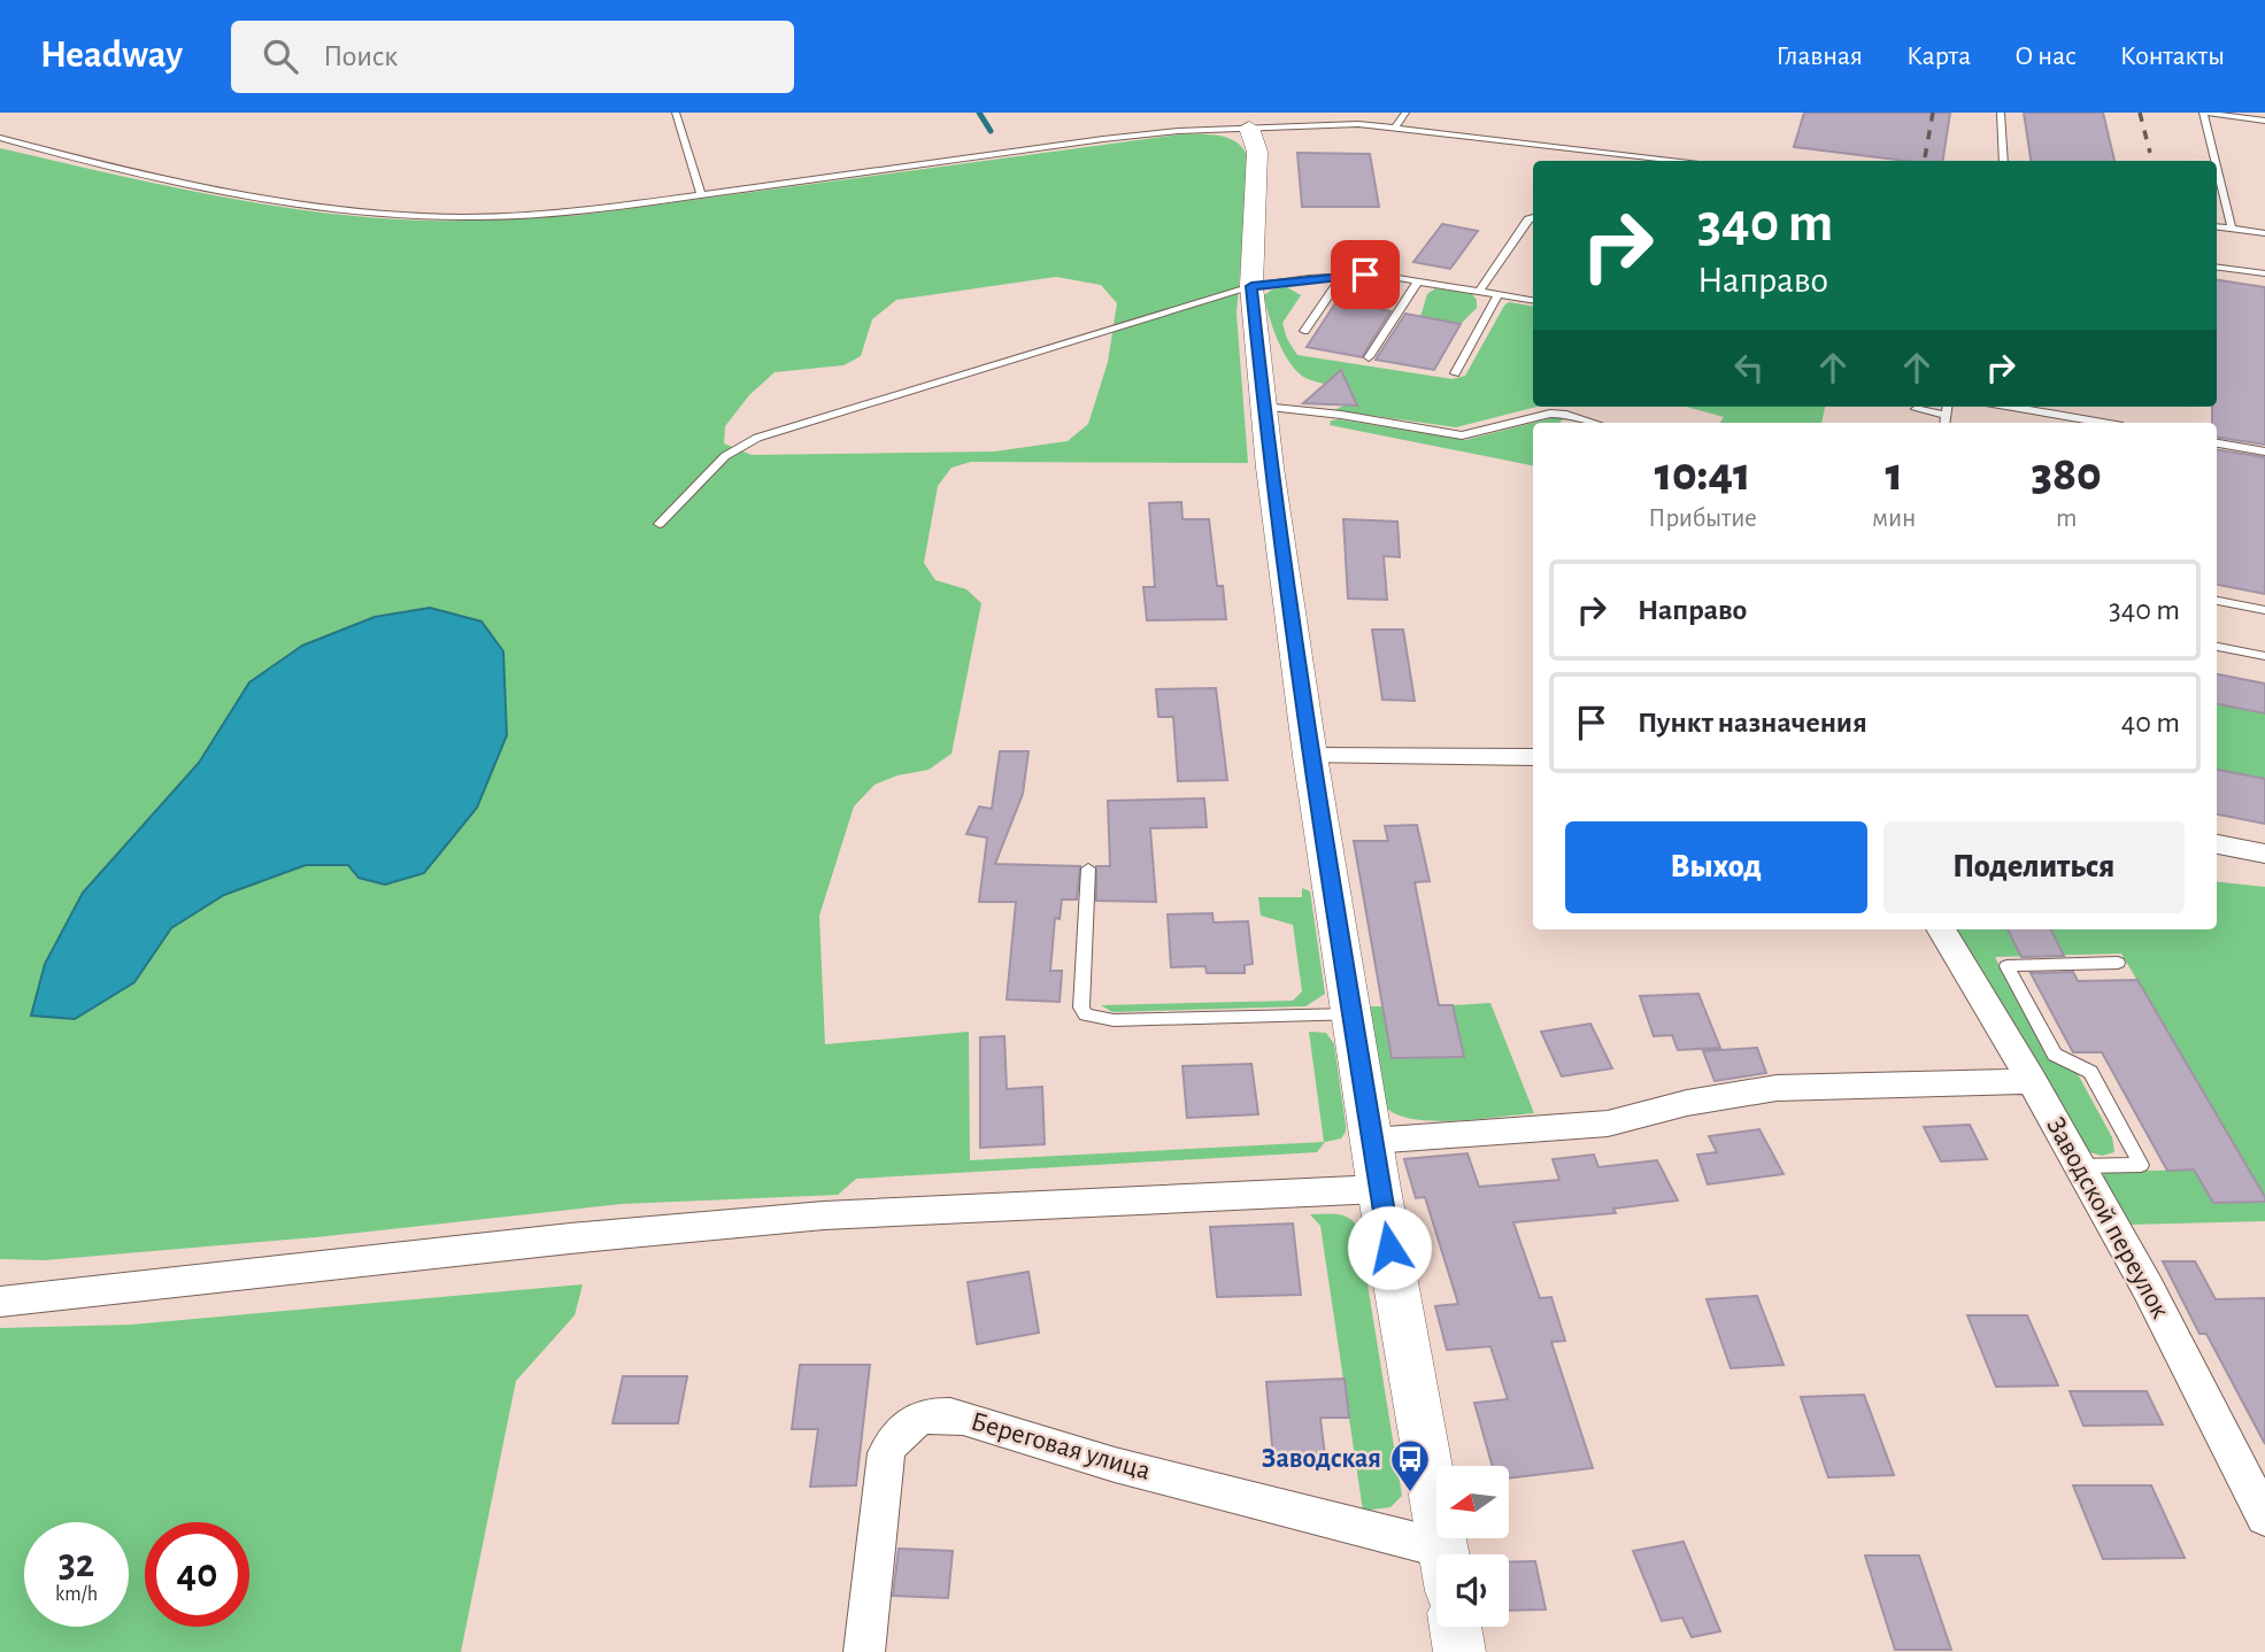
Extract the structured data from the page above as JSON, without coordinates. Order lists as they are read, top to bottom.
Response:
{
  "streets": {
    "street": ["Заводской переулок", "Береговая улица"]
  },
  "places": {
    "bus stop": ["Заводская"]
  },
  "north": "left",
  "page": {
    "header": "Headway",
    "search": "Поиск",
    "nav": [
      "Главная",
      "Карта",
      "О нас",
      "Контакты"
    ],
    "turn": ["340 m", "Направо"],
    "eta": [
      "10:41",
      "Прибытие",
      "1",
      "мин",
      "380",
      "m"
    ],
    "list": [
      {
        "name": "Направо",
        "value": "340 m"
      },
      {
        "name": "Пункт назначения",
        "value": "40 m"
      }
    ],
    "buttons": ["Выход", "Поделиться"],
    "speed": "32 km/h",
    "limit": "40"
  }
}
